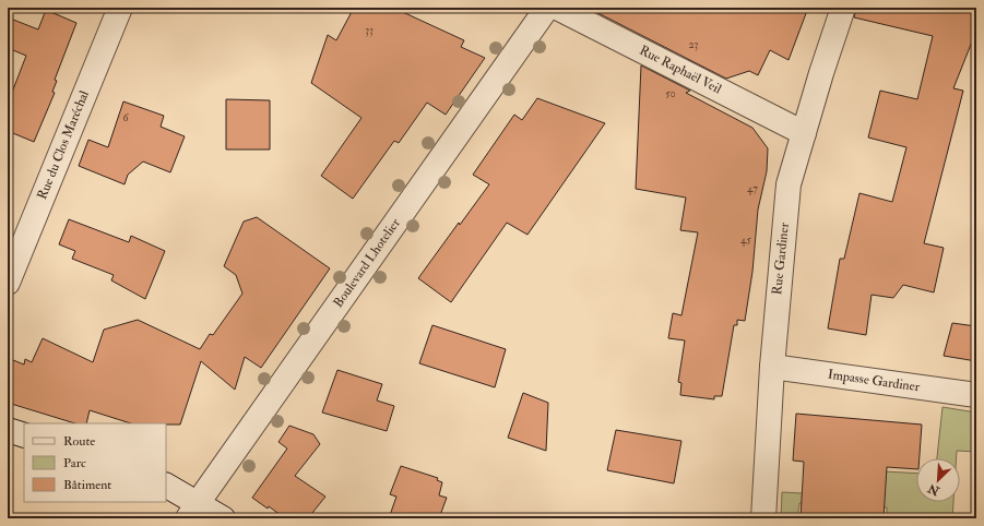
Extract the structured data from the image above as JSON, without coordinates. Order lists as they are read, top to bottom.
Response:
{
  "streets": {
    "street": [
      "Rue Raphaël Veil",
      "Rue du Clos Maréchal",
      "Rue Gardiner",
      "Boulevard Lhotelier",
      "Impasse Gardiner"
    ]
  },
  "crossings": [
    ["Rue Raphaël Veil", "Rue Gardiner"],
    ["Rue Gardiner", "Impasse Gardiner"]
  ],
  "house_numbers": [
    "33",
    "23",
    "50",
    "6",
    "47",
    "45"
  ],
  "legend": ["Route", "Parc", "Bâtiment"],
  "north": "bottom left"
}
